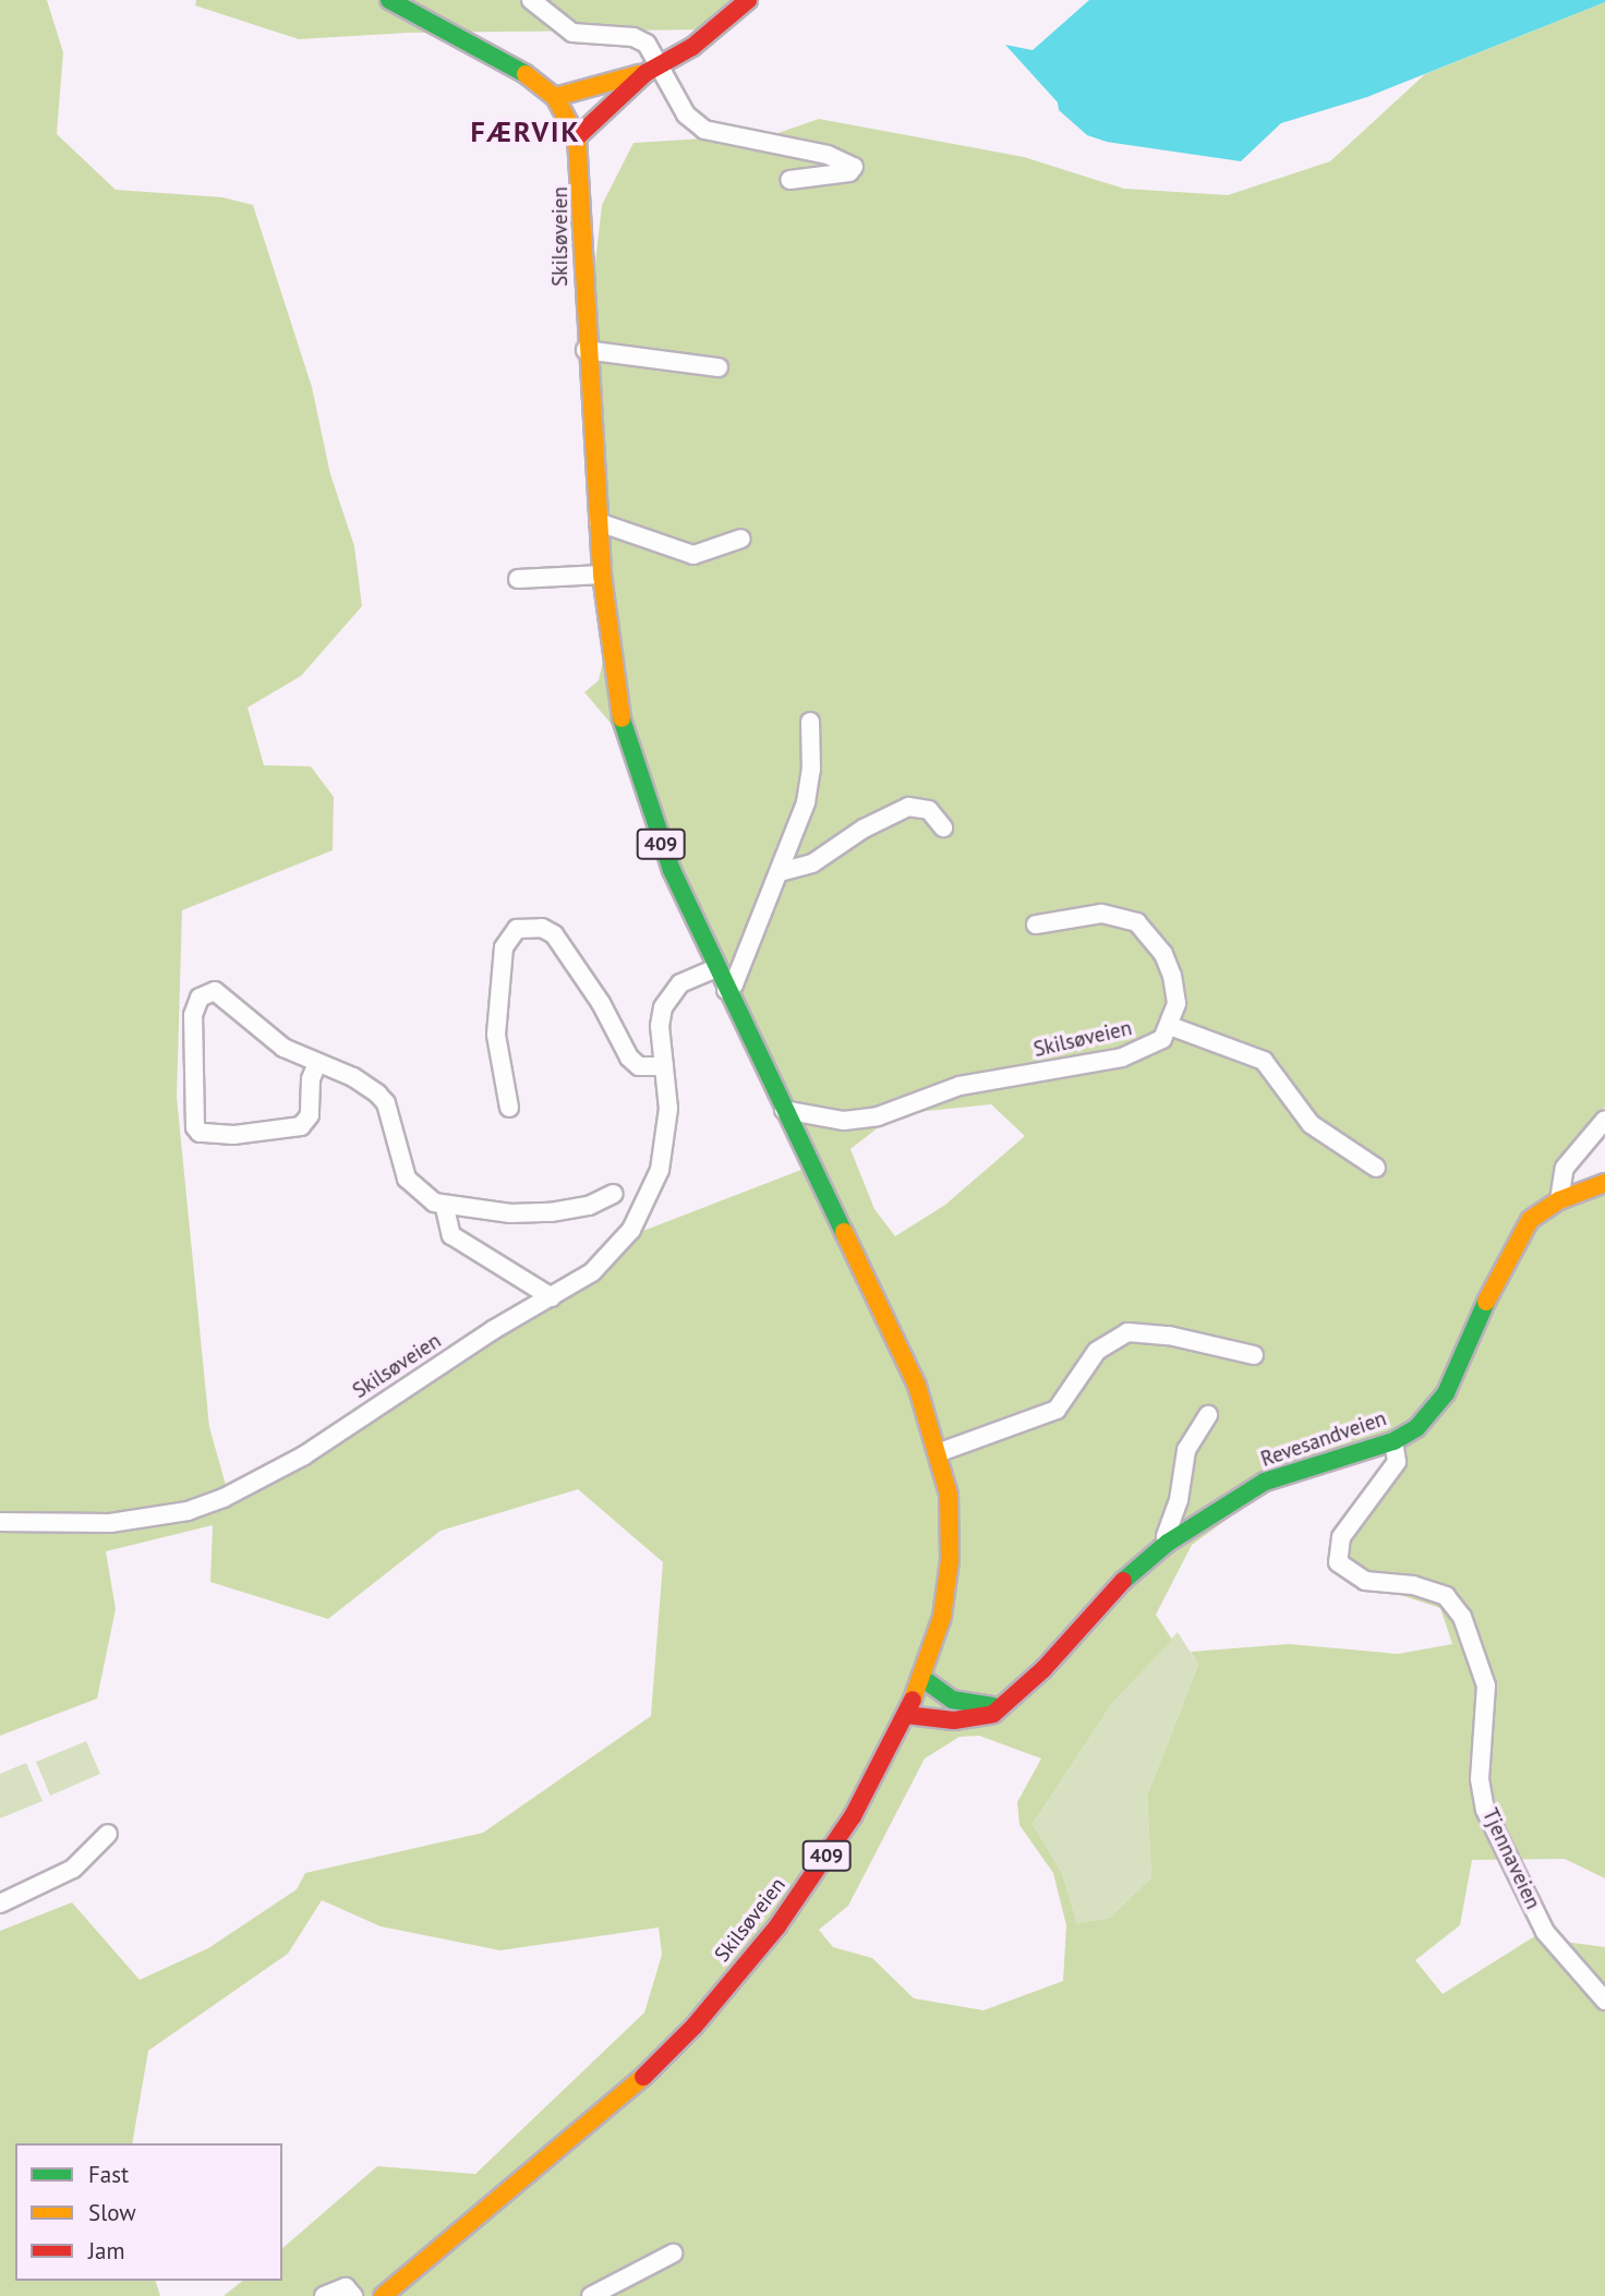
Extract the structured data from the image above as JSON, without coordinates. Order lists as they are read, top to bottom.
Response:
{
  "streets": {
    "main road": ["Skilsøveien", "409", "Revesandveien"],
    "street": ["Tjennaveien"]
  },
  "crossings": [
    ["Skilsøveien", "Revesandveien"],
    ["Revesandveien", "Tjennaveien"]
  ],
  "districts": ["FÆRVIK"],
  "legend": ["Fast", "Slow", "Jam"]
}
